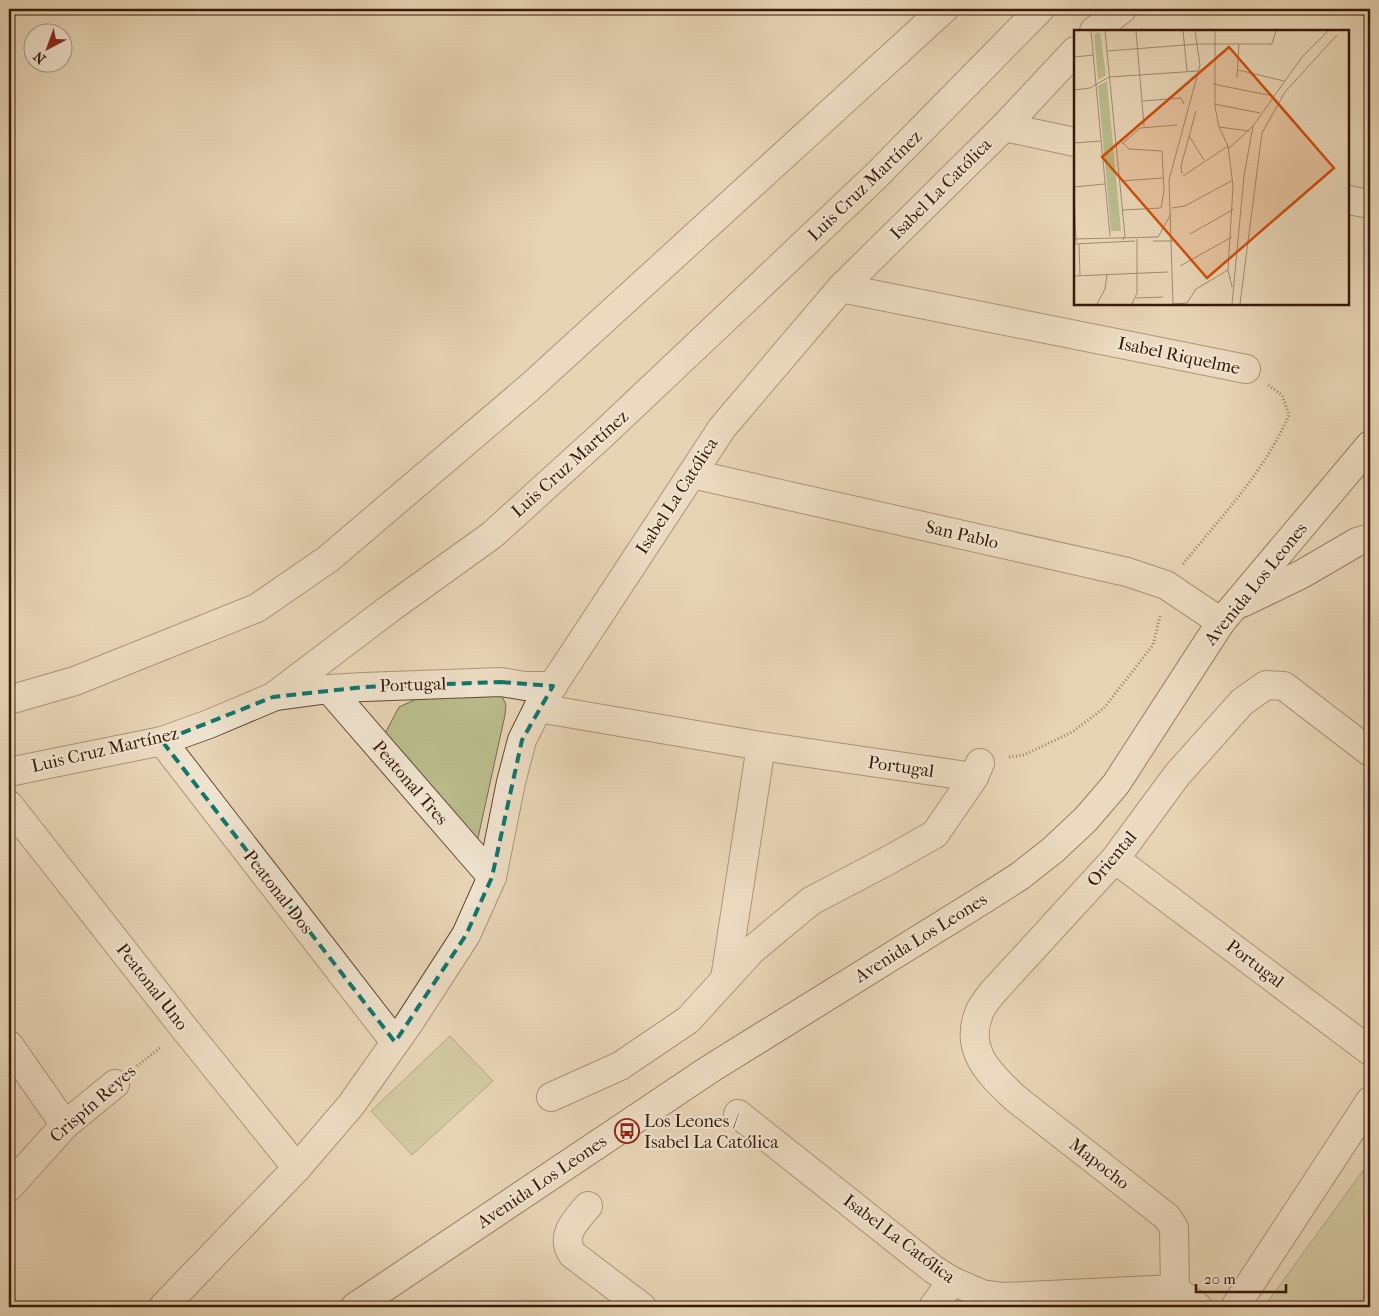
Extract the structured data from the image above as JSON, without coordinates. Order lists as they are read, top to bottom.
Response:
{
  "streets": {
    "street": [
      "Luis Cruz Martínez",
      "Isabel La Católica",
      "Isabel Riquelme",
      "San Pablo",
      "Avenida Los Leones",
      "Portugal",
      "Peatonal Tres",
      "Oriental",
      "Peatonal Dos",
      "Peatonal Uno",
      "Crispín Reyes",
      "Mapocho"
    ]
  },
  "crossings": [
    ["Luis Cruz Martínez", "Portugal"],
    ["Luis Cruz Martínez", "Peatonal Dos"],
    ["Isabel La Católica", "Isabel Riquelme"],
    ["Isabel La Católica", "San Pablo"],
    ["Isabel La Católica", "Portugal"],
    ["Isabel La Católica", "Peatonal Tres"],
    ["Isabel La Católica", "Peatonal Dos"],
    ["Isabel La Católica", "Mapocho"],
    ["Isabel Riquelme", "San Pablo"],
    ["San Pablo", "Avenida Los Leones"],
    ["Portugal", "Peatonal Tres"],
    ["Portugal", "Oriental"],
    ["Oriental", "Mapocho"],
    ["Peatonal Uno", "Crispín Reyes"]
  ],
  "places": {
    "bus stop": ["Los Leones / Isabel La Católica"]
  },
  "scale_bar": "20 m",
  "north": "bottom left"
}
